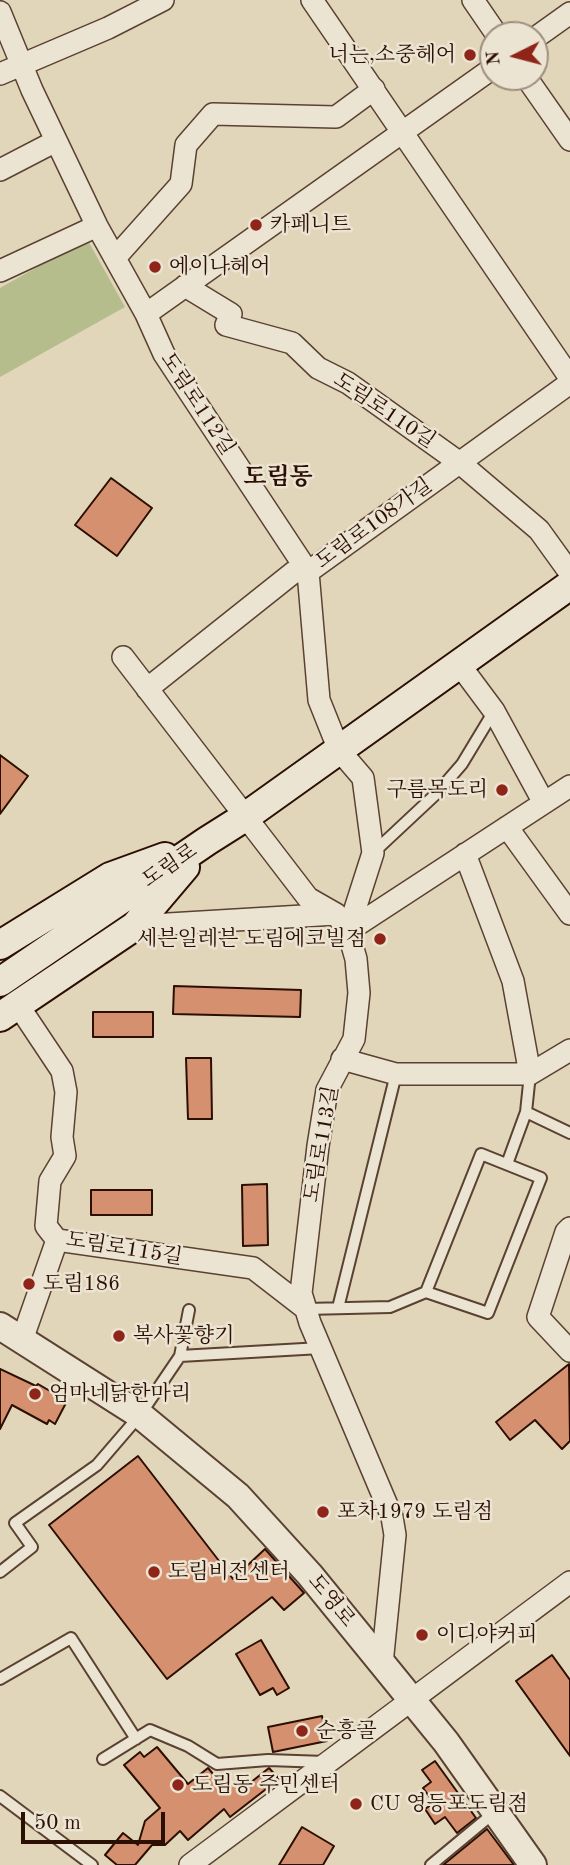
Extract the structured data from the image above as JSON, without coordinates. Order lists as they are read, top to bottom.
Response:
{
  "streets": {
    "main road": ["도림로"],
    "street": [
      "도림로112길",
      "도림로110길",
      "도림로108가길",
      "도림로113길",
      "도림로115길",
      "도영로"
    ]
  },
  "crossings": [
    ["도림로112길", "도림로108가길"],
    ["도림로112길", "도림로"],
    ["도림로110길", "도림로108가길"],
    ["도림로113길", "도림로115길"],
    ["도림로113길", "도영로"]
  ],
  "districts": ["도림동"],
  "places": [
    "너는,소중헤어",
    "카페니트",
    "에이나헤어",
    "구름목도리",
    "세븐일레븐 도림에코빌점",
    "도림186",
    "복사꽃향기",
    "엄마네닭한마리",
    "포차1979 도림점",
    "도림비전센터",
    "이디야커피",
    "순흥골",
    "도림동 주민센터",
    "CU 영등포도림점"
  ],
  "scale_bar": "50 m",
  "north": "left"
}
